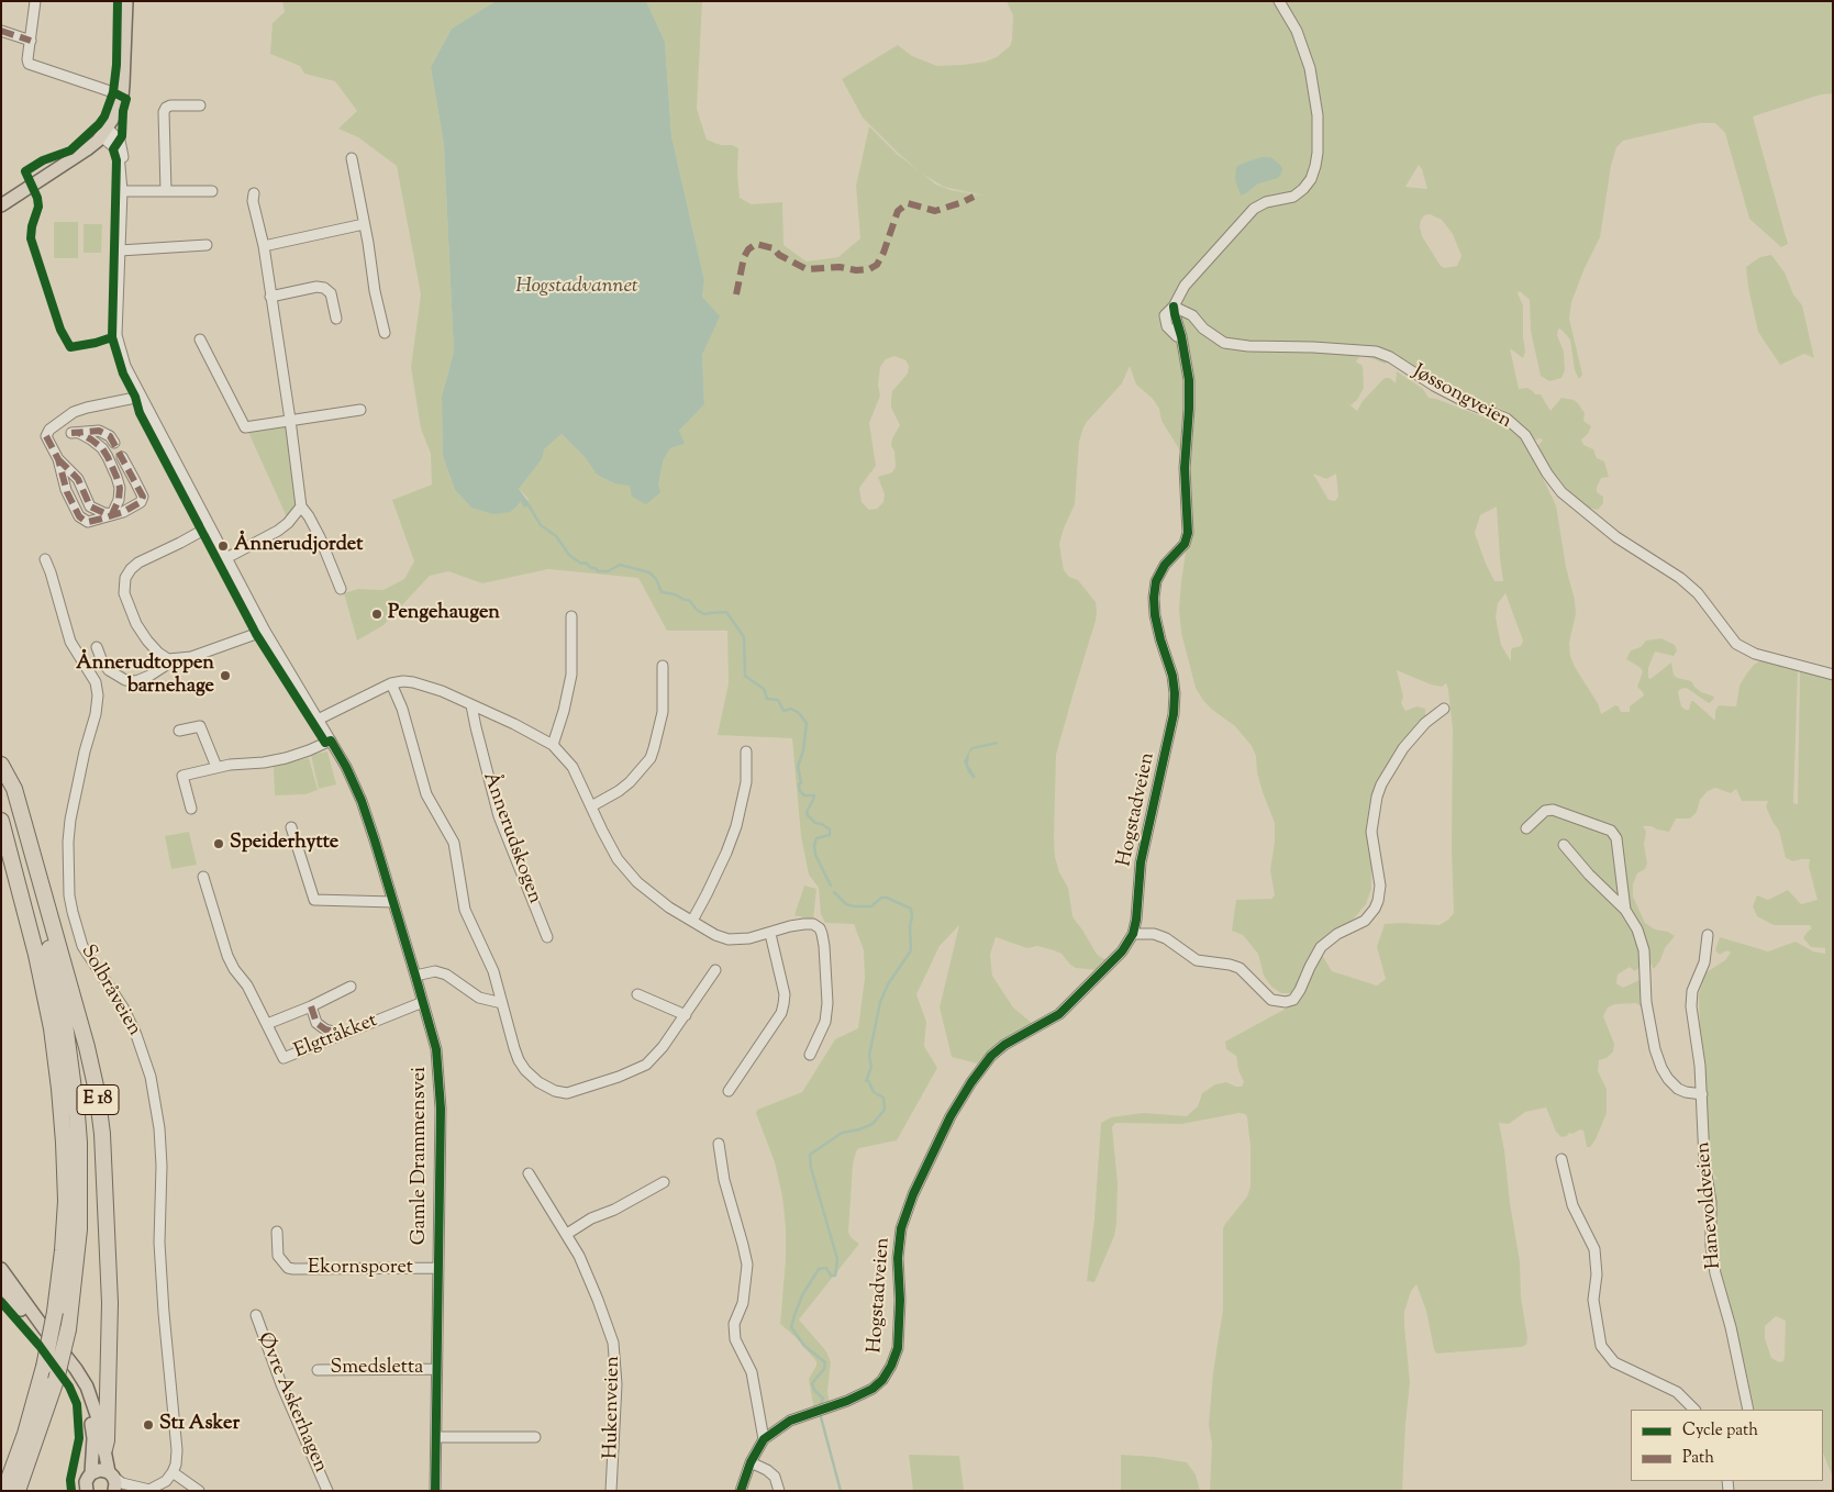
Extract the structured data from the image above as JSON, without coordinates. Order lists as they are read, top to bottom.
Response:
{
  "streets": {
    "highway": ["E 18"],
    "street": [
      "Jøssongveien",
      "Hogstadveien",
      "Ånnerudskogen",
      "Solbråveien",
      "Elgtråkket",
      "Gamle Drammensvei",
      "Hanevoldveien",
      "Ekornsporet",
      "Smedsletta",
      "Øvre Askerhagen",
      "Hukenveien"
    ]
  },
  "crossings": [
    ["Jøssongveien", "Hogstadveien"],
    ["Elgtråkket", "Gamle Drammensvei"],
    ["Gamle Drammensvei", "Ekornsporet"],
    ["Gamle Drammensvei", "Smedsletta"]
  ],
  "water": ["Hogstadvannet"],
  "places": [
    "Ånnerudjordet",
    "Pengehaugen",
    "Ånnerudtoppen barnehage",
    "Speiderhytte",
    "St1 Asker"
  ],
  "legend": ["Cycle path", "Path"]
}
